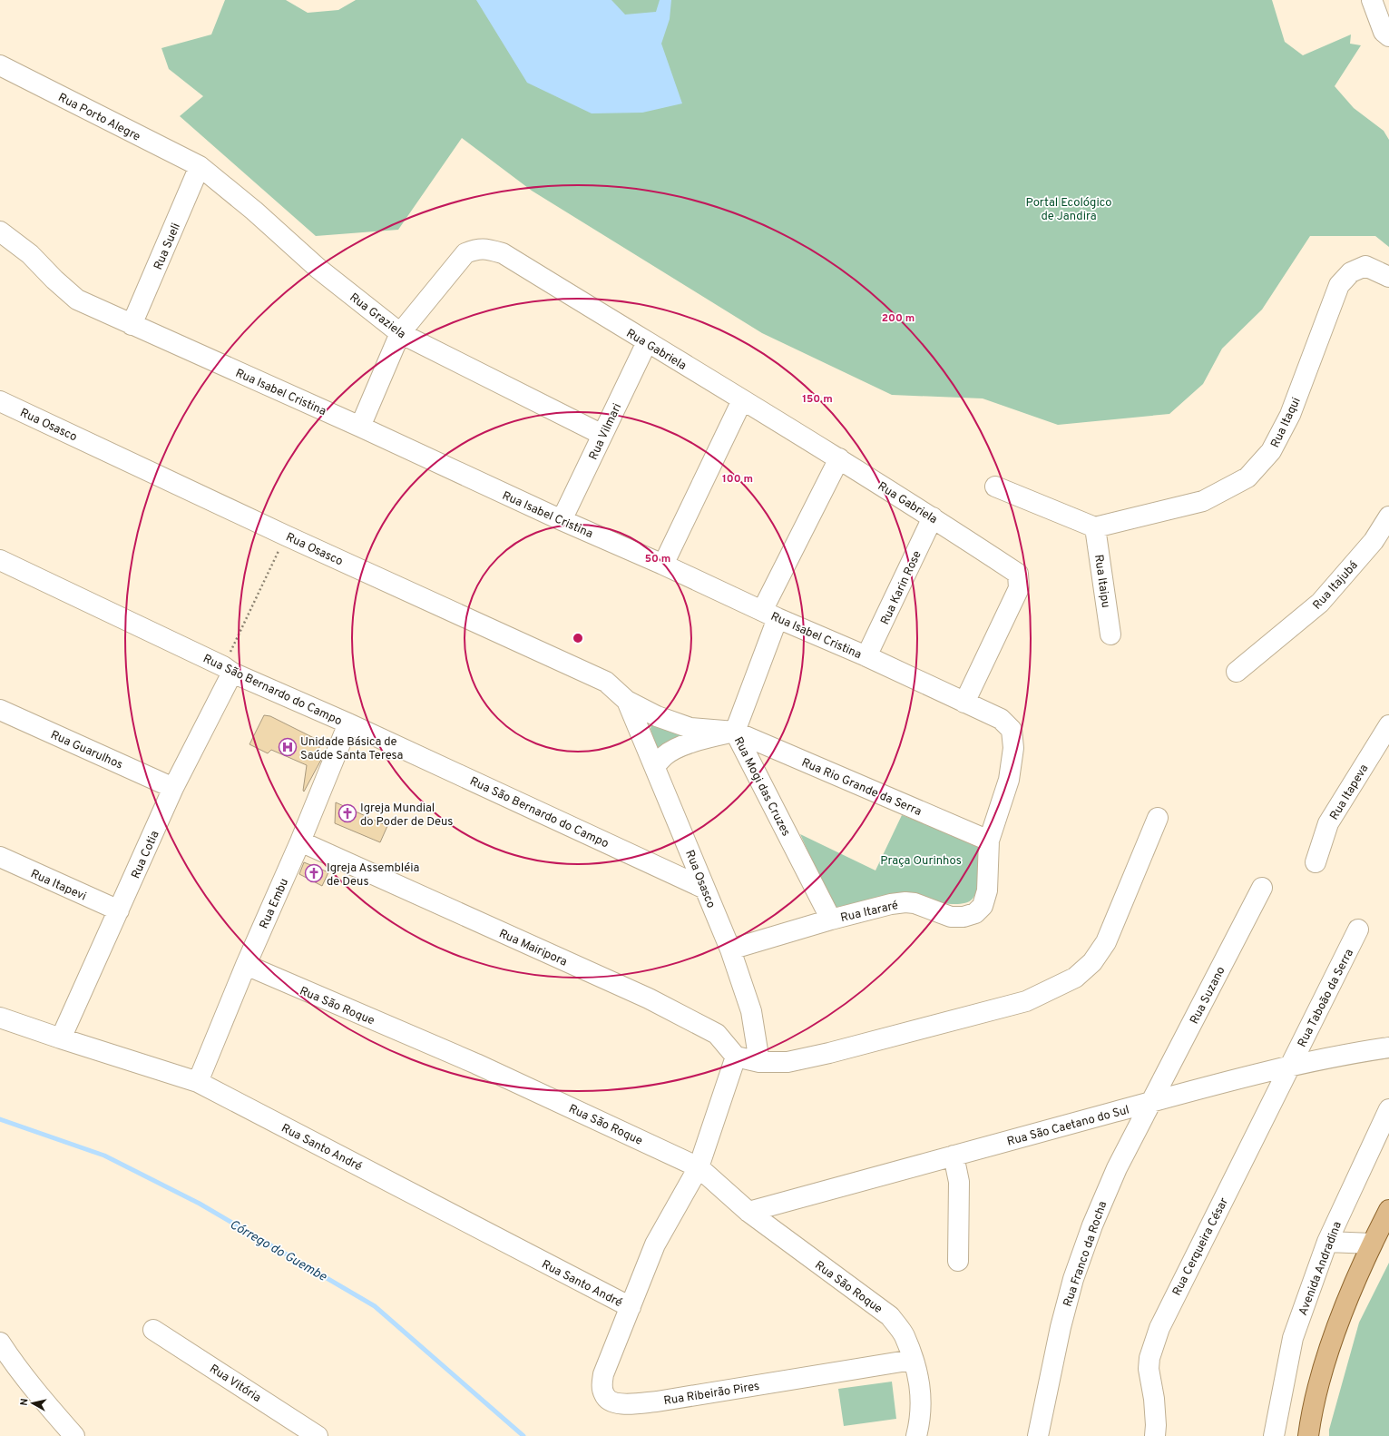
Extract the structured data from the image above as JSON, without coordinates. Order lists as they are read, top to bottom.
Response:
{
  "streets": {
    "street": [
      "Rua Porto Alegre",
      "Rua Sueli",
      "Rua Graziela",
      "Rua Gabriela",
      "Rua Isabel Cristina",
      "Rua Itaqui",
      "Rua Osasco",
      "Rua Vilmari",
      "Rua Itaipu",
      "Rua Itajubá",
      "Rua Karin Rose",
      "Rua São Bernardo do Campo",
      "Rua Guarulhos",
      "Rua Mogi das Cruzes",
      "Rua Rio Grande da Serra",
      "Rua Itapeva",
      "Rua Cotia",
      "Rua Itapevi",
      "Rua Embu",
      "Rua Itararé",
      "Rua Mairipora",
      "Rua Suzano",
      "Rua Taboão da Serra",
      "Rua São Roque",
      "Rua São Caetano do Sul",
      "Rua Santo André",
      "Rua Cerqueira César",
      "Rua Franco da Rocha",
      "Avenida Andradina",
      "Rua Vitória",
      "Rua Ribeirão Pires"
    ]
  },
  "crossings": [
    ["Rua Porto Alegre", "Rua Sueli"],
    ["Rua Porto Alegre", "Rua Graziela"],
    ["Rua Sueli", "Rua Graziela"],
    ["Rua Sueli", "Rua Isabel Cristina"],
    ["Rua Graziela", "Rua Gabriela"],
    ["Rua Graziela", "Rua Vilmari"],
    ["Rua Gabriela", "Rua Isabel Cristina"],
    ["Rua Gabriela", "Rua Vilmari"],
    ["Rua Gabriela", "Rua Karin Rose"],
    ["Rua Isabel Cristina", "Rua Vilmari"],
    ["Rua Isabel Cristina", "Rua Karin Rose"],
    ["Rua Isabel Cristina", "Rua Rio Grande da Serra"],
    ["Rua Isabel Cristina", "Rua Itararé"],
    ["Rua Itaqui", "Rua Itaipu"],
    ["Rua Osasco", "Rua São Bernardo do Campo"],
    ["Rua Osasco", "Rua Mogi das Cruzes"],
    ["Rua Osasco", "Rua Rio Grande da Serra"],
    ["Rua Osasco", "Rua Itararé"],
    ["Rua São Bernardo do Campo", "Rua Cotia"],
    ["Rua São Bernardo do Campo", "Rua Embu"],
    ["Rua Guarulhos", "Rua Cotia"],
    ["Rua Mogi das Cruzes", "Rua Rio Grande da Serra"],
    ["Rua Mogi das Cruzes", "Rua Itararé"],
    ["Rua Rio Grande da Serra", "Rua Itararé"],
    ["Rua Cotia", "Rua Itapevi"],
    ["Rua Cotia", "Rua Santo André"],
    ["Rua Embu", "Rua Mairipora"],
    ["Rua Embu", "Rua São Roque"],
    ["Rua Embu", "Rua Santo André"],
    ["Rua Mairipora", "Rua Ribeirão Pires"],
    ["Rua Suzano", "Rua São Caetano do Sul"],
    ["Rua Suzano", "Rua Franco da Rocha"],
    ["Rua Taboão da Serra", "Rua São Caetano do Sul"],
    ["Rua Taboão da Serra", "Rua Cerqueira César"],
    ["Rua São Roque", "Rua São Caetano do Sul"],
    ["Rua São Roque", "Rua Ribeirão Pires"],
    ["Rua São Caetano do Sul", "Rua Cerqueira César"],
    ["Rua São Caetano do Sul", "Rua Franco da Rocha"],
    ["Rua Santo André", "Rua Ribeirão Pires"]
  ],
  "water": ["Córrego do Guembe"],
  "parks": ["Portal Ecológico de Jandira", "Praça Ourinhos"],
  "places": {
    "hospital": ["Unidade Básica de Saúde Santa Teresa"],
    "church": ["Igreja Mundial do Poder de Deus", "Igreja Assembléia de Deus"]
  },
  "north": "left",
  "rings": [
    "200 m",
    "150 m",
    "100 m",
    "50 m"
  ]
}
